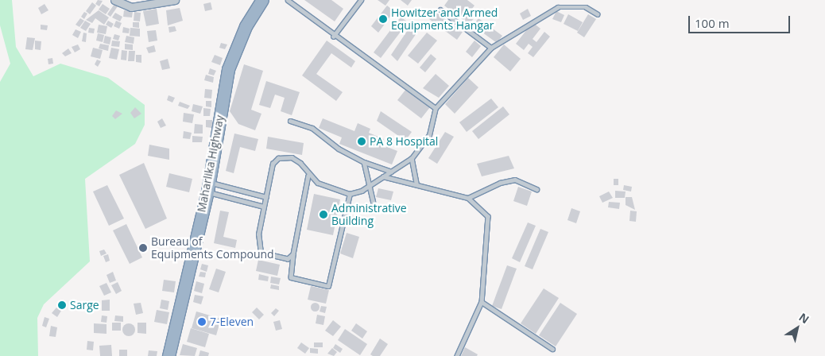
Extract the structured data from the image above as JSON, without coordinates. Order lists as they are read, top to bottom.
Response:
{
  "streets": {
    "highway": ["Maharlika Highway"]
  },
  "places": [
    "Howitzer and Armed Equipments Hangar",
    "PA 8 Hospital",
    "Administrative Building",
    "Bureau of Equipments Compound",
    "Sarge",
    "7-Eleven"
  ],
  "scale_bar": "100 m",
  "north": "top right"
}
